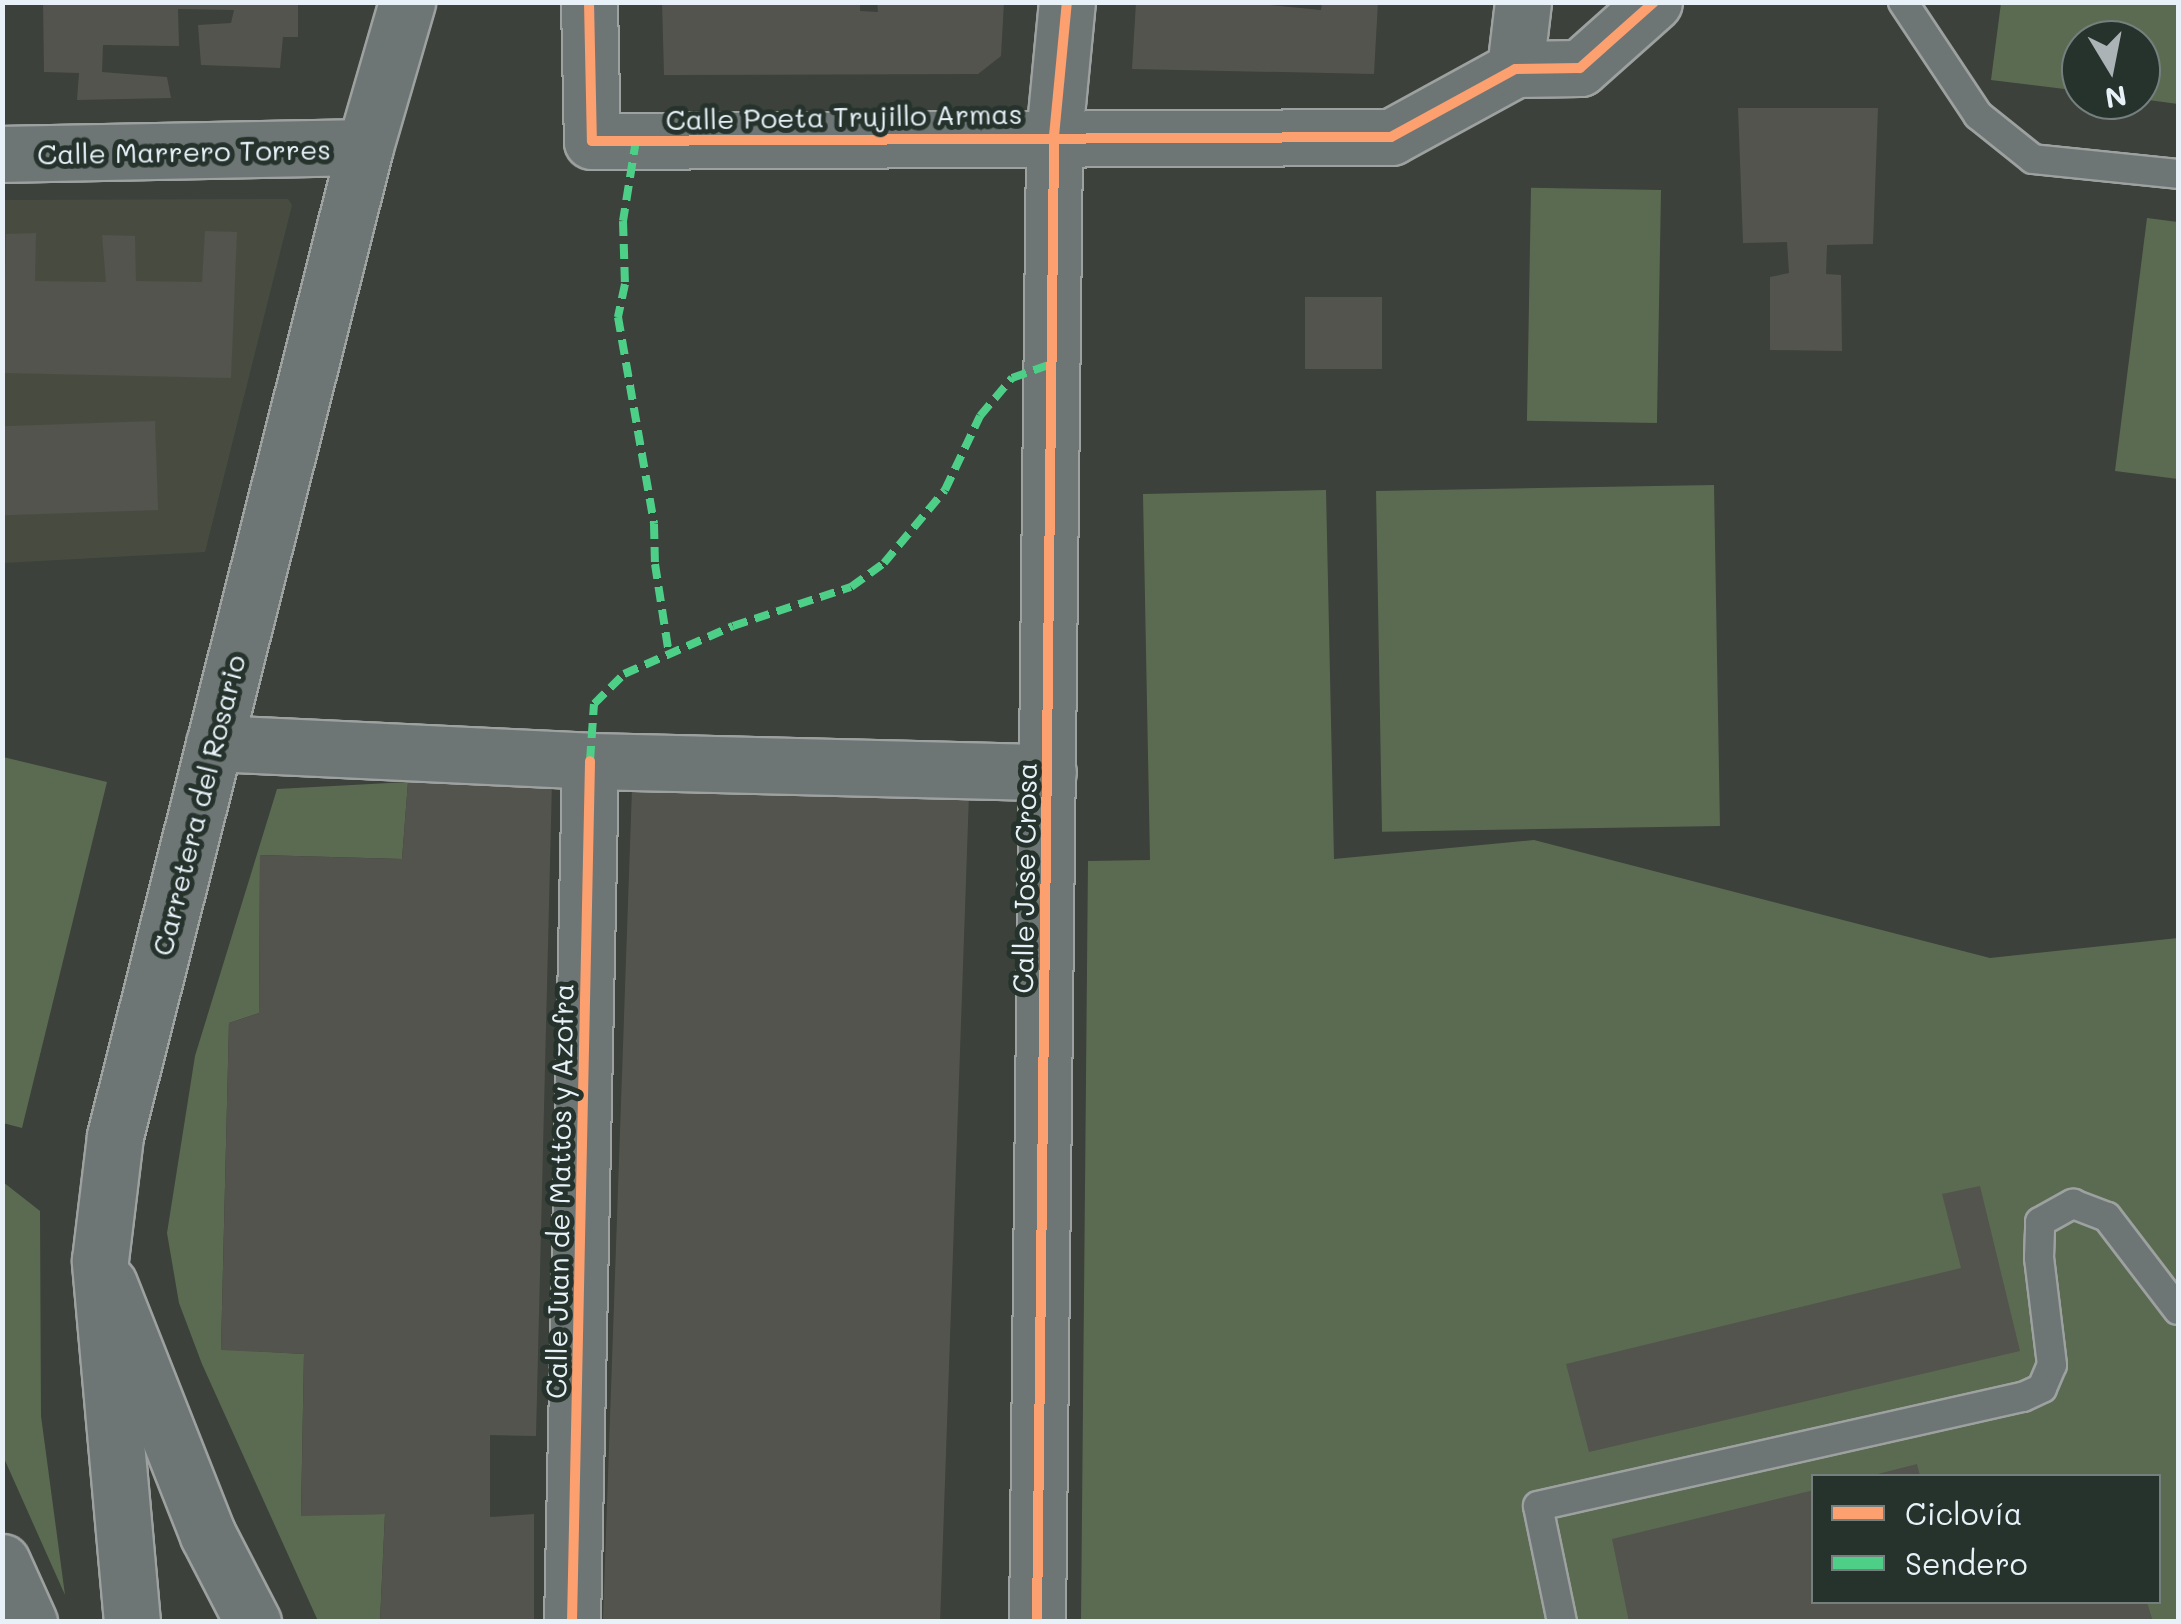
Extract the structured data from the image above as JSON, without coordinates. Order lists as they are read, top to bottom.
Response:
{
  "streets": {
    "street": [
      "Calle Poeta Trujillo Armas",
      "Calle Marrero Torres",
      "Carretera del Rosario",
      "Calle Jose Crosa",
      "Calle Juan de Mattos y Azofra"
    ]
  },
  "crossings": [
    ["Calle Poeta Trujillo Armas", "Calle Jose Crosa"],
    ["Calle Marrero Torres", "Carretera del Rosario"]
  ],
  "legend": ["Ciclovía", "Sendero"],
  "north": "bottom"
}
